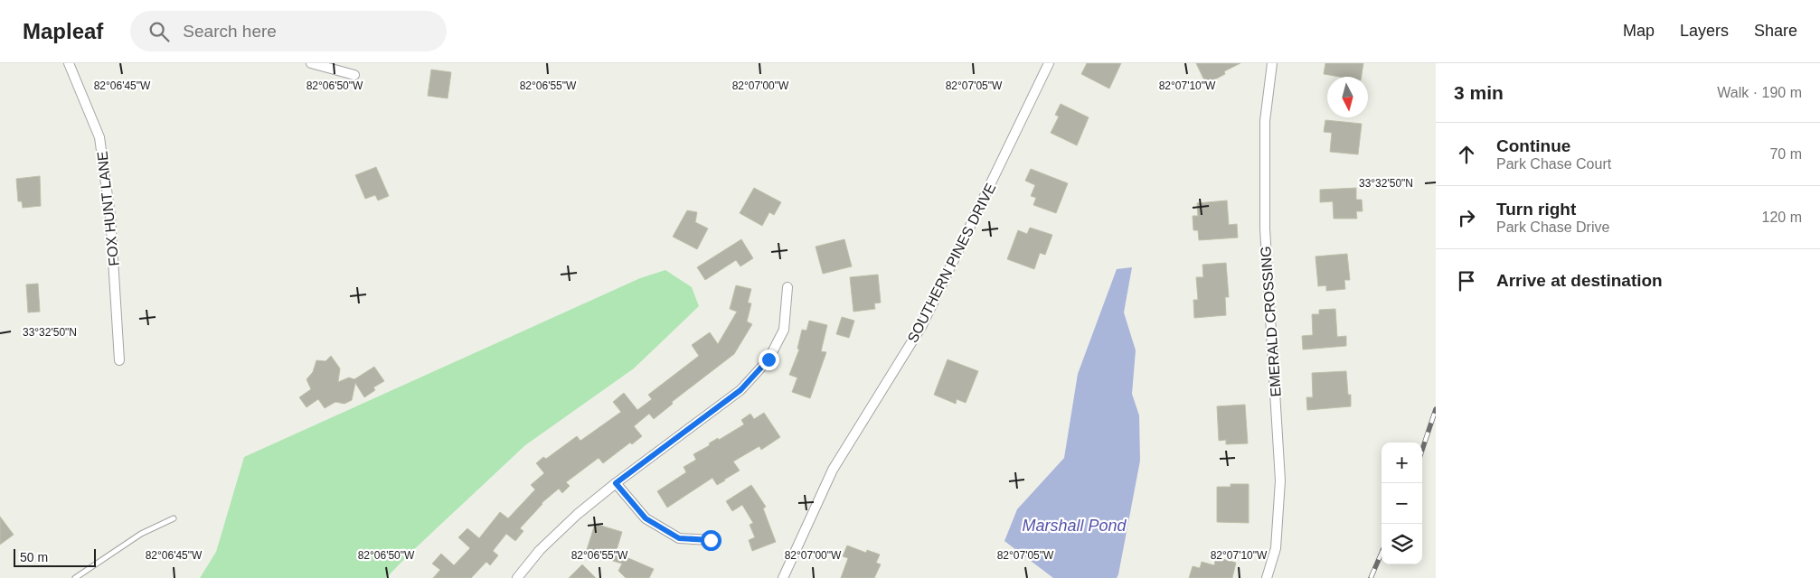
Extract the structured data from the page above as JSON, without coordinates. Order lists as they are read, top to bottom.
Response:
{
  "streets": {
    "street": ["FOX HUNT LANE", "SOUTHERN PINES DRIVE", "EMERALD CROSSING"]
  },
  "water": ["Marshall Pond"],
  "scale_bar": "50 m",
  "north": "bottom",
  "page": {
    "header": "Mapleaf",
    "search": "Search here",
    "nav": ["Map", "Layers", "Share"],
    "heading": ["3 min", "Walk · 190 m"],
    "list": [
      ["Continue", "Park Chase Court", "70 m"],
      ["Turn right", "Park Chase Drive", "120 m"],
      "Arrive at destination"
    ],
    "map_buttons": ["+", "−"],
    "scale": "50 m"
  },
  "coordinates": [
    "82°06'45\"W",
    "82°06'50\"W",
    "82°06'55\"W",
    "82°07'00\"W",
    "82°07'05\"W",
    "82°07'10\"W",
    "33°32'50\"N"
  ]
}
